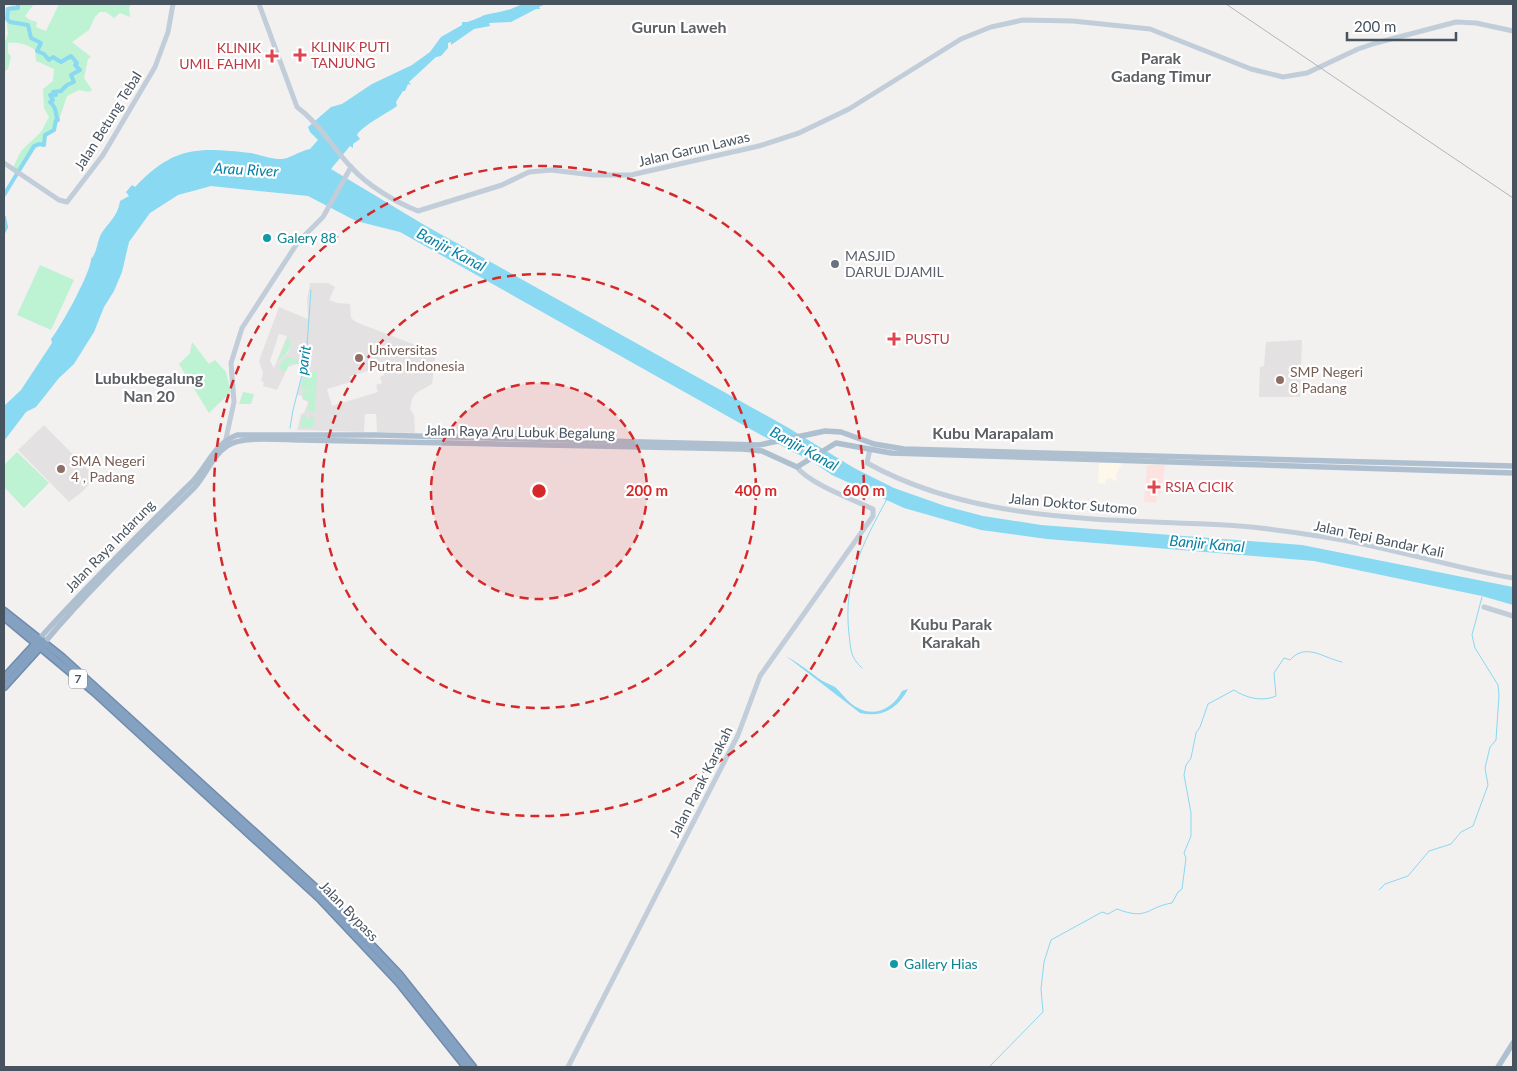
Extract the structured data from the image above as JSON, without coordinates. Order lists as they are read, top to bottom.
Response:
{
  "streets": {
    "highway": ["Jalan Raya Indarung", "7", "Jalan Bypass"],
    "main road": [
      "Jalan Betung Tebal",
      "Jalan Garun Lawas",
      "Jalan Raya Aru Lubuk Begalung",
      "Jalan Doktor Sutomo",
      "Jalan Tepi Bandar Kali",
      "Jalan Parak Karakah"
    ]
  },
  "crossings": [
    ["Jalan Raya Aru Lubuk Begalung", "Jalan Raya Indarung"],
    ["Jalan Raya Aru Lubuk Begalung", "Jalan Parak Karakah"],
    ["Jalan Doktor Sutomo", "Jalan Tepi Bandar Kali"],
    ["Jalan Raya Indarung", "7"],
    ["Jalan Raya Indarung", "Jalan Bypass"],
    ["7", "Jalan Bypass"]
  ],
  "districts": [
    "Gurun Laweh",
    "Parak Gadang Timur",
    "Lubukbegalung Nan 20",
    "Kubu Marapalam",
    "Kubu Parak Karakah"
  ],
  "water": ["Arau River", "Banjir Kanal", "parit"],
  "places": {
    "health": [
      "KLINIK PUTI TANJUNG",
      "KLINIK UMIL FAHMI",
      "PUSTU",
      "RSIA CICIK"
    ],
    "other": [
      "Galery 88",
      "MASJID DARUL DJAMIL",
      "Universitas Putra Indonesia",
      "SMP Negeri 8 Padang",
      "SMA Negeri 4 , Padang",
      "Gallery Hias"
    ]
  },
  "scale_bar": "200 m",
  "rings": ["200 m", "400 m", "600 m"]
}
